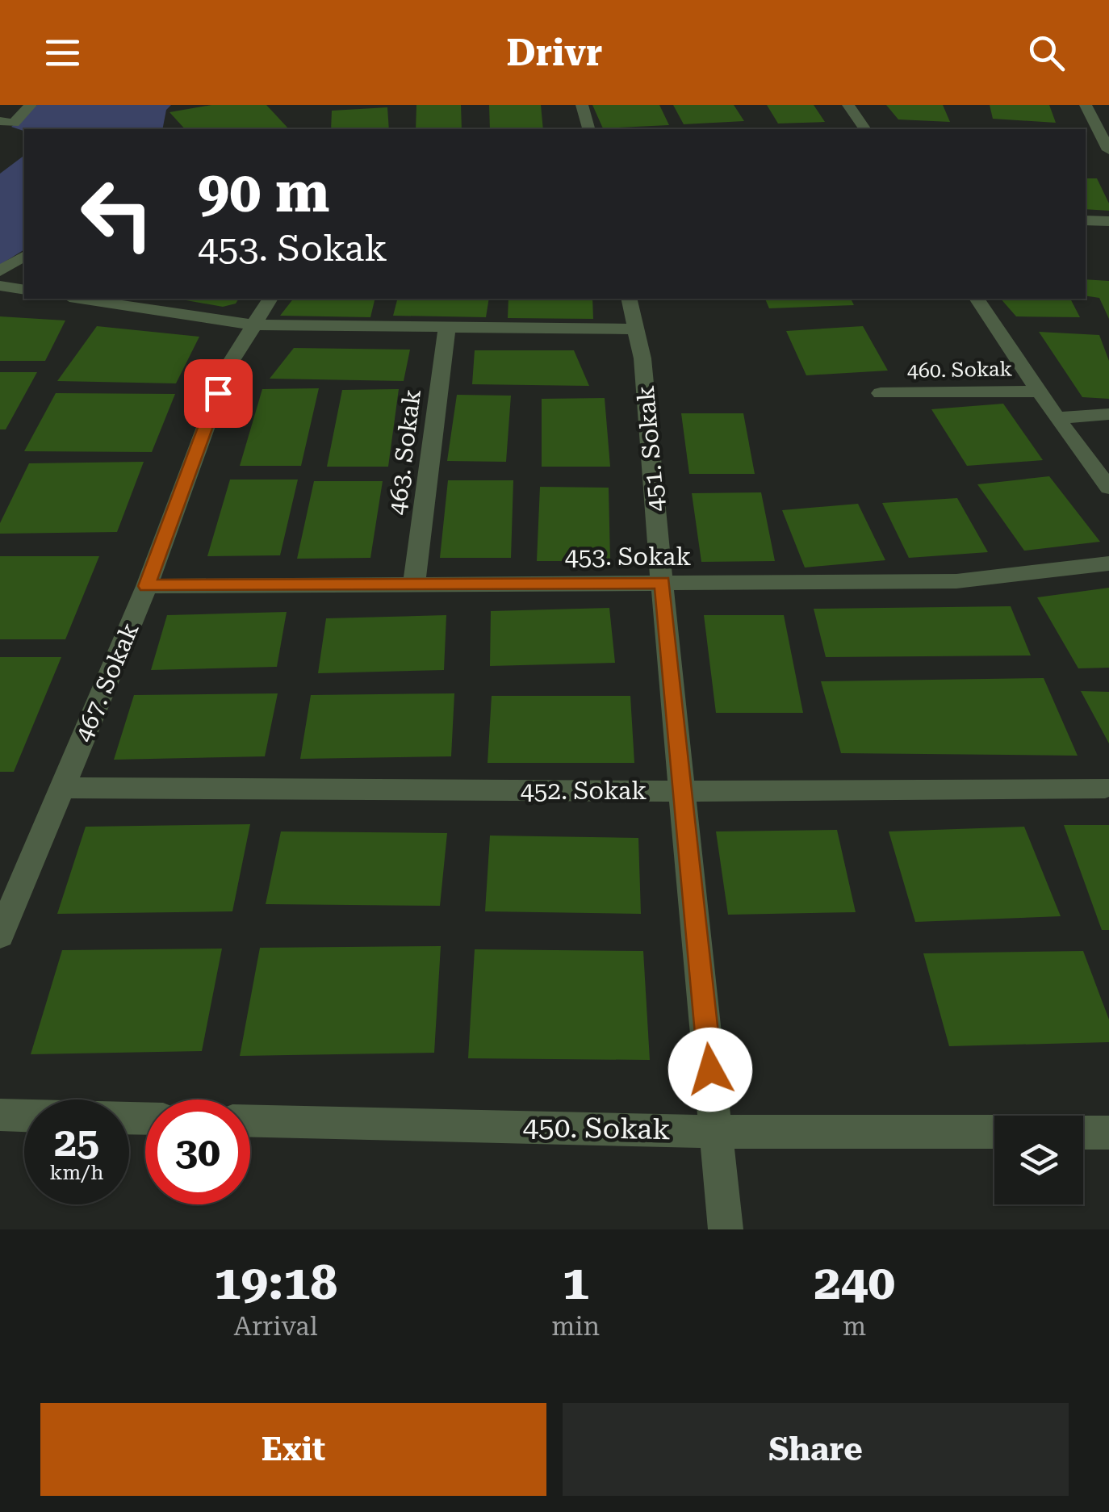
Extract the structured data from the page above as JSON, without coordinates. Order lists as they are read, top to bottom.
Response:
{
  "streets": {
    "street": [
      "460. Sokak",
      "451. Sokak",
      "463. Sokak",
      "453. Sokak",
      "467. Sokak",
      "452. Sokak",
      "450. Sokak"
    ]
  },
  "crossings": [
    ["451. Sokak", "453. Sokak"],
    ["451. Sokak", "452. Sokak"],
    ["451. Sokak", "450. Sokak"],
    ["463. Sokak", "453. Sokak"],
    ["453. Sokak", "467. Sokak"],
    ["467. Sokak", "452. Sokak"]
  ],
  "page": {
    "header": "Drivr",
    "turn": ["90 m", "453. Sokak"],
    "speed": "25 km/h",
    "limit": "30",
    "eta": [
      "19:18",
      "Arrival",
      "1",
      "min",
      "240",
      "m"
    ],
    "buttons": ["Exit", "Share"]
  }
}
